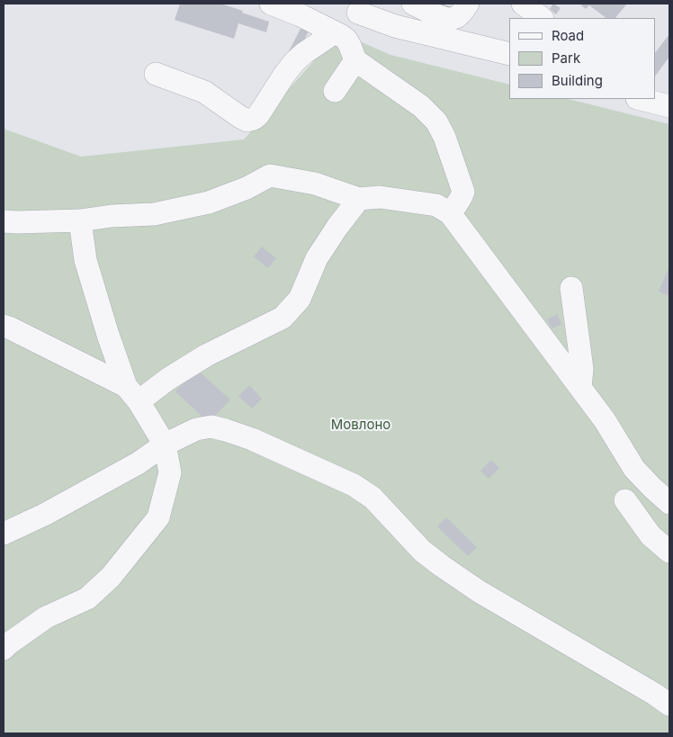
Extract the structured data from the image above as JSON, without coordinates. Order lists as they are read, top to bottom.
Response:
{
  "parks": ["Мовлоно"],
  "legend": ["Road", "Park", "Building"]
}
